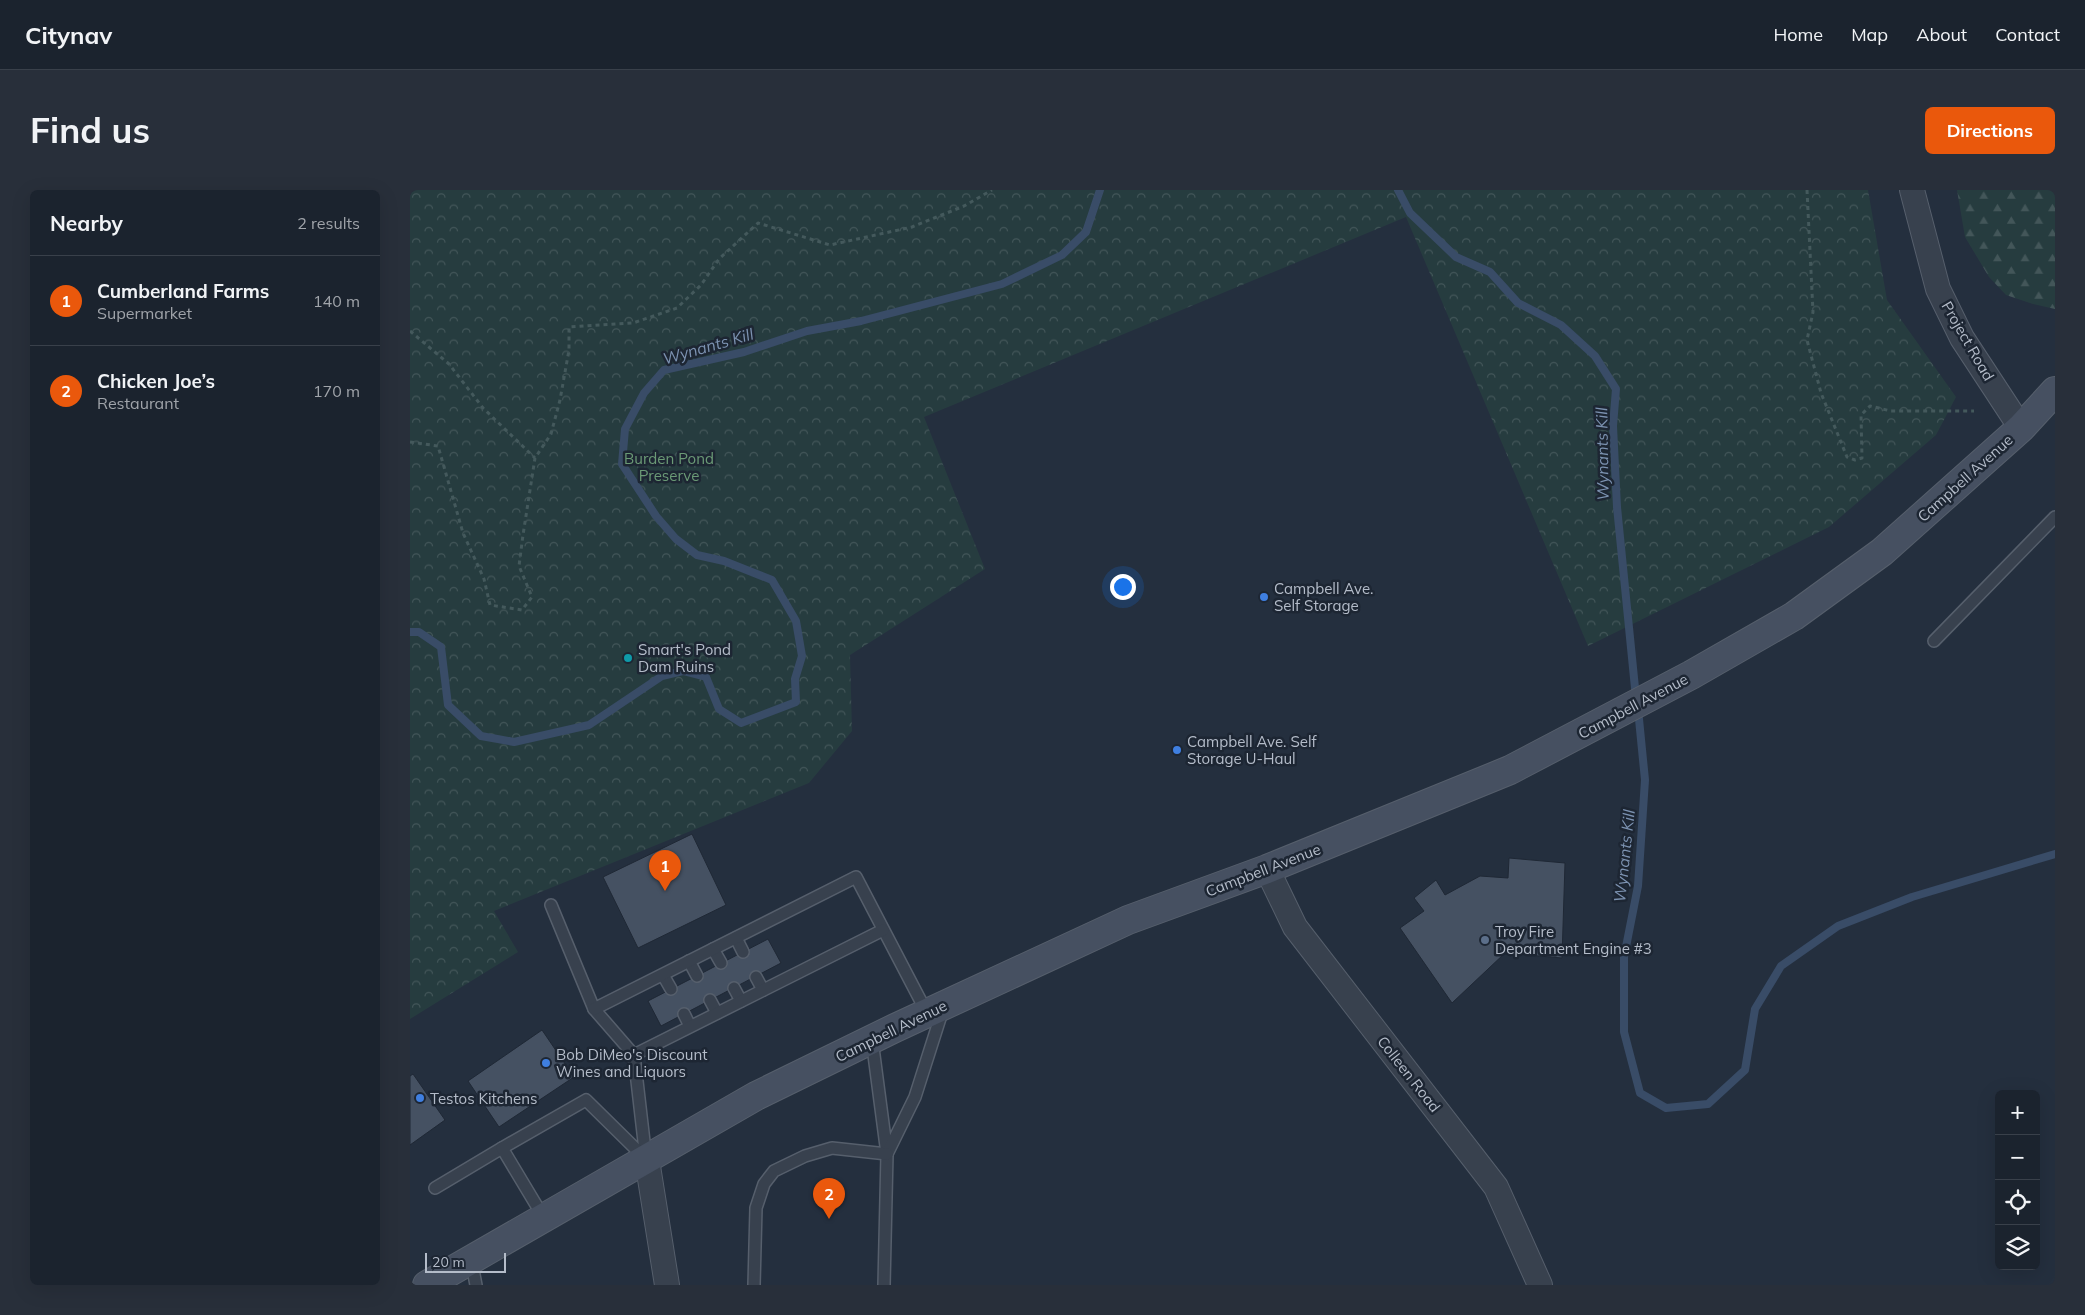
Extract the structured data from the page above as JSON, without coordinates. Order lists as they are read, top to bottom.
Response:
{
  "streets": {
    "street": ["Project Road", "Campbell Avenue", "Colleen Road"]
  },
  "crossings": [
    ["Project Road", "Campbell Avenue"],
    ["Campbell Avenue", "Colleen Road"]
  ],
  "water": ["Wynants Kill"],
  "parks": ["Burden Pond Preserve"],
  "places": [
    "Campbell Ave. Self Storage",
    "Smart's Pond Dam Ruins",
    "Campbell Ave. Self Storage U-Haul",
    "Troy Fire Department Engine #3",
    "Bob DiMeo's Discount Wines and Liquors",
    "Testos Kitchens"
  ],
  "scale_bar": "20 m",
  "page": {
    "header": "Citynav",
    "nav": [
      "Home",
      "Map",
      "About",
      "Contact"
    ],
    "buttons": "Directions",
    "title": "Find us",
    "heading": ["Nearby", "2 results"],
    "list": [
      {
        "mark": "1",
        "name": "Cumberland Farms",
        "note": "Supermarket",
        "value": "140 m"
      },
      {
        "mark": "2",
        "name": "Chicken Joe’s",
        "note": "Restaurant",
        "value": "170 m"
      }
    ],
    "pins": ["1", "2"],
    "map_buttons": ["+", "−"],
    "scale": "20 m"
  }
}
